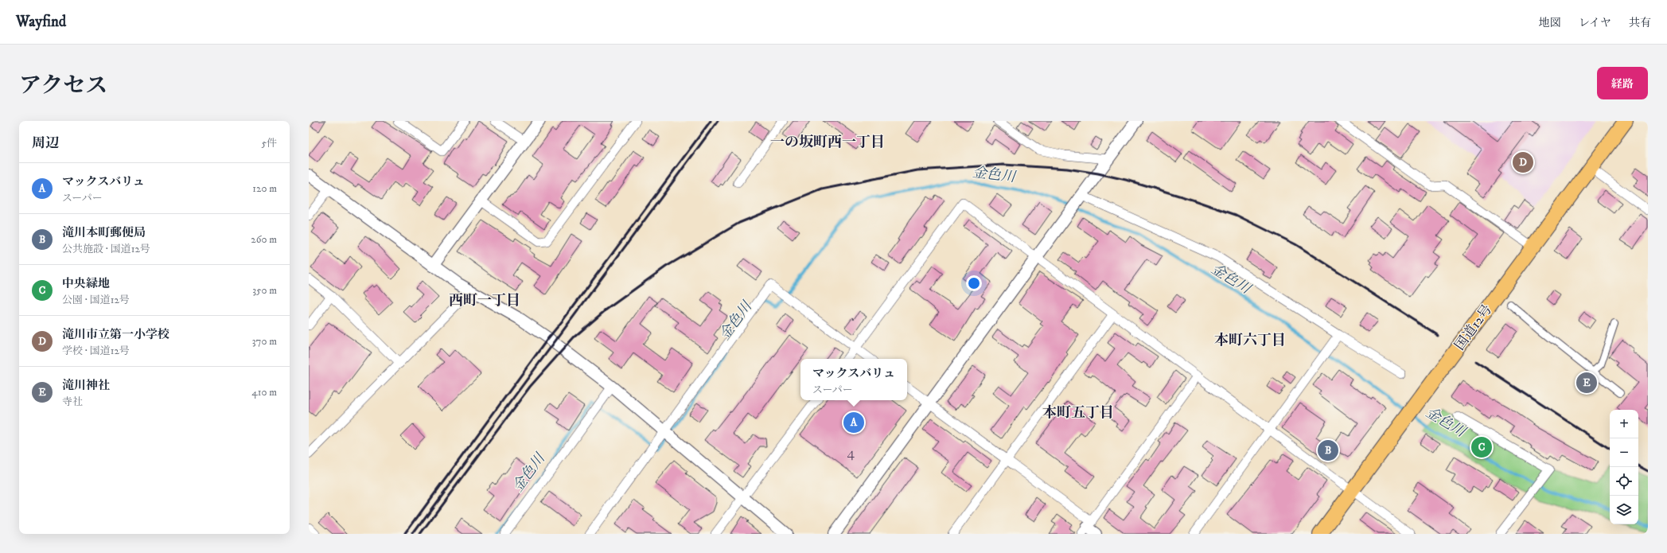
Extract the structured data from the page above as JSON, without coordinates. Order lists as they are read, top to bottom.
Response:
{
  "streets": {
    "highway": ["国道12号"]
  },
  "districts": [
    "一の坂町西一丁目",
    "西町一丁目",
    "本町六丁目",
    "本町五丁目"
  ],
  "water": ["金色川"],
  "house_numbers": ["４"],
  "page": {
    "header": "Wayfind",
    "nav": ["地図", "レイヤ", "共有"],
    "title": "アクセス",
    "buttons": "経路",
    "heading": ["周辺", "5件"],
    "pins": [
      "D",
      "E",
      "A",
      "C",
      "B"
    ],
    "list": [
      {
        "mark": "A",
        "name": "マックスバリュ",
        "note": "スーパー",
        "value": "120 m"
      },
      {
        "mark": "B",
        "name": "滝川本町郵便局",
        "note": "公共施設 · 国道12号",
        "value": "260 m"
      },
      {
        "mark": "C",
        "name": "中央緑地",
        "note": "公園 · 国道12号",
        "value": "350 m"
      },
      {
        "mark": "D",
        "name": "滝川市立第一小学校",
        "note": "学校 · 国道12号",
        "value": "370 m"
      },
      {
        "mark": "E",
        "name": "滝川神社",
        "note": "寺社",
        "value": "410 m"
      }
    ],
    "popup": ["マックスバリュ", "スーパー"],
    "map_buttons": ["+", "−"]
  }
}
